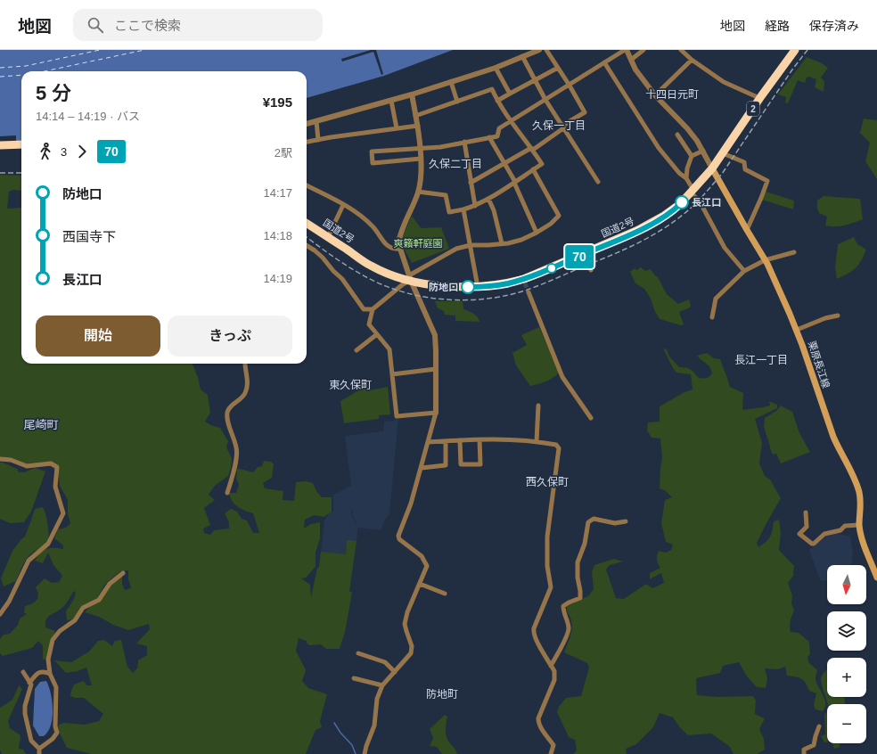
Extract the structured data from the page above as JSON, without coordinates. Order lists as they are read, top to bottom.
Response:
{
  "streets": {
    "highway": ["2", "国道2号"],
    "main road": ["栗原長江線"]
  },
  "crossings": [
    ["国道2号", "栗原長江線"]
  ],
  "districts": [
    "十四日元町",
    "久保一丁目",
    "久保二丁目",
    "長江一丁目",
    "東久保町",
    "尾崎町",
    "西久保町",
    "防地町"
  ],
  "parks": ["爽籟軒庭園"],
  "places": ["長江口", "防地口"],
  "lines": ["bus line 70"],
  "north": "bottom",
  "page": {
    "header": "地図",
    "search": "ここで検索",
    "nav": ["地図", "経路", "保存済み"],
    "on_map": "70",
    "heading": ["5 分", "14:14 – 14:19 · バス", "¥195"],
    "legs": ["3", "70", "2駅"],
    "list": [
      {
        "name": "防地口",
        "value": "14:17"
      },
      {
        "name": "西国寺下",
        "value": "14:18"
      },
      {
        "name": "長江口",
        "value": "14:19"
      }
    ],
    "buttons": ["開始", "きっぷ"],
    "map_buttons": ["+", "−"]
  }
}
